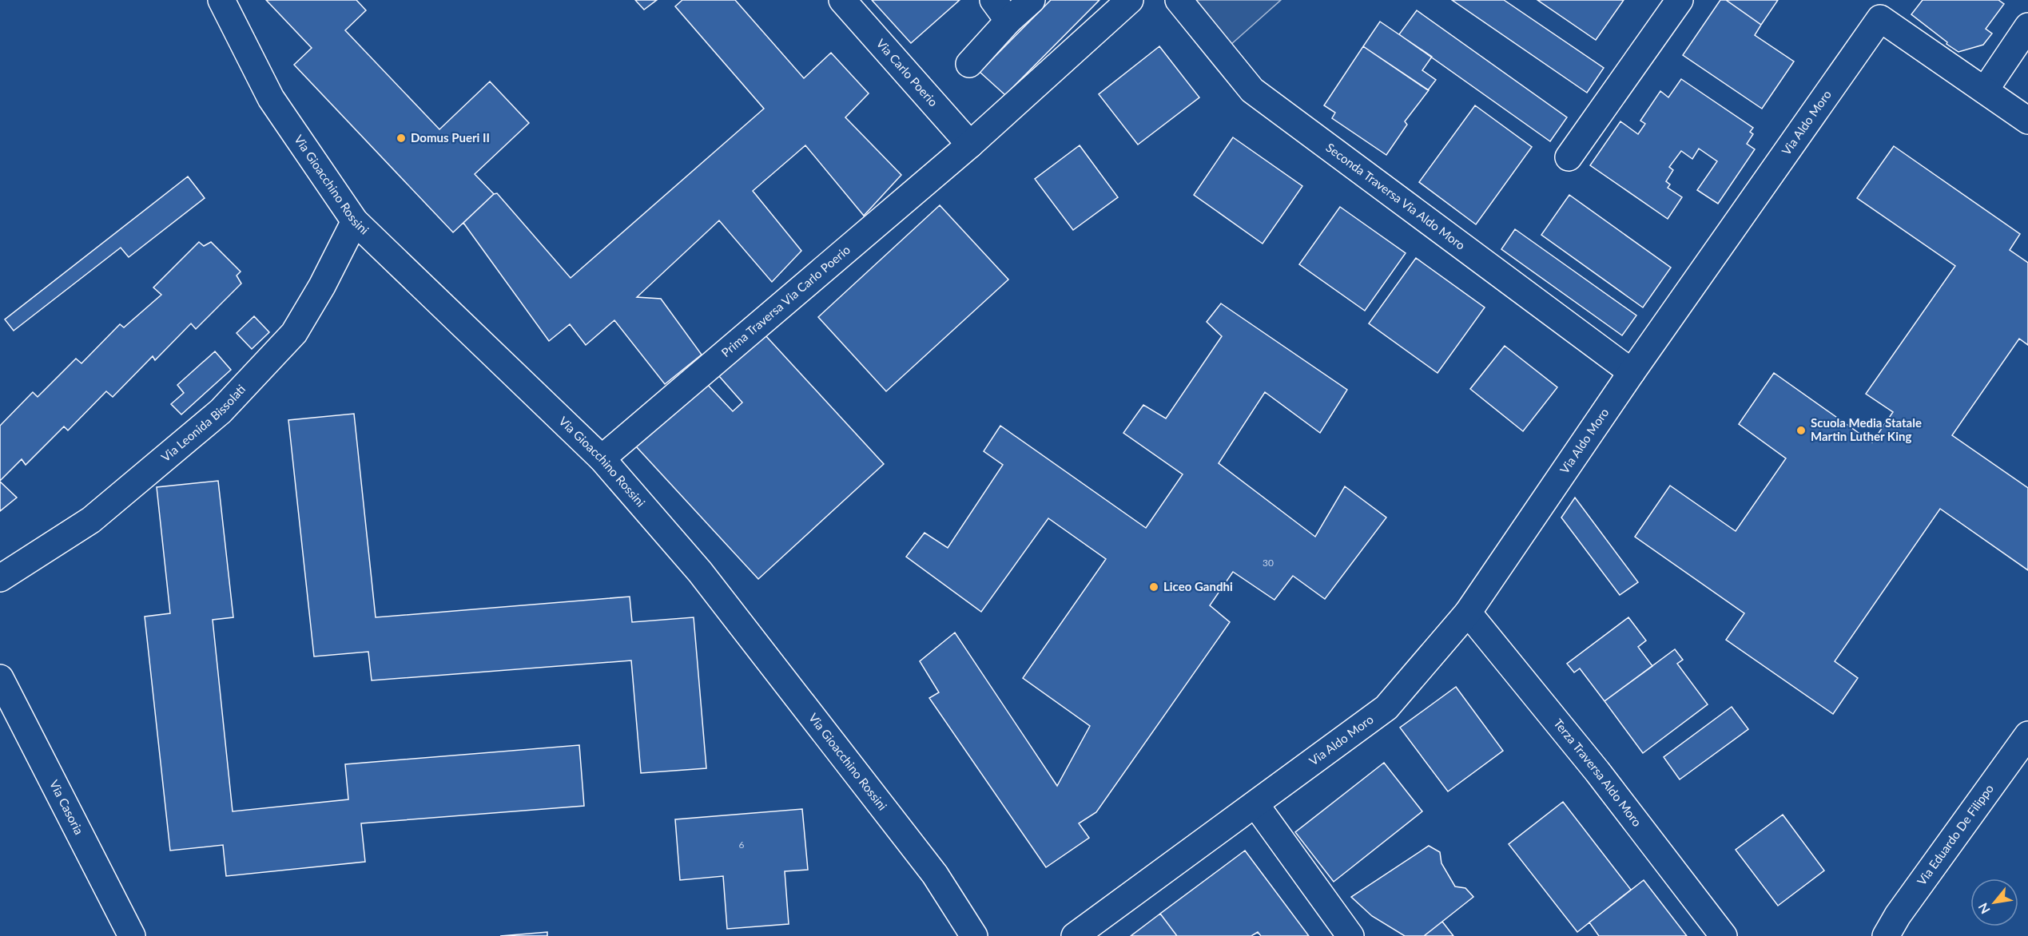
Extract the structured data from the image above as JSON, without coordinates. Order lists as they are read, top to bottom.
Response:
{
  "streets": {
    "street": [
      "Via Carlo Poerio",
      "Via Aldo Moro",
      "Via Gioacchino Rossini",
      "Seconda Traversa Via Aldo Moro",
      "Prima Traversa Via Carlo Poerio",
      "Via Leonida Bissolati",
      "Terza Traversa Aldo Moro",
      "Via Casoria",
      "Via Eduardo De Filippo"
    ]
  },
  "crossings": [
    ["Via Carlo Poerio", "Prima Traversa Via Carlo Poerio"],
    ["Via Aldo Moro", "Seconda Traversa Via Aldo Moro"],
    ["Via Aldo Moro", "Terza Traversa Aldo Moro"],
    ["Via Gioacchino Rossini", "Prima Traversa Via Carlo Poerio"],
    ["Via Gioacchino Rossini", "Via Leonida Bissolati"]
  ],
  "places": ["Domus Pueri II", "Scuola Media Statale Martin Luther King", "Liceo Gandhi"],
  "house_numbers": ["30", "6"],
  "north": "bottom left"
}
